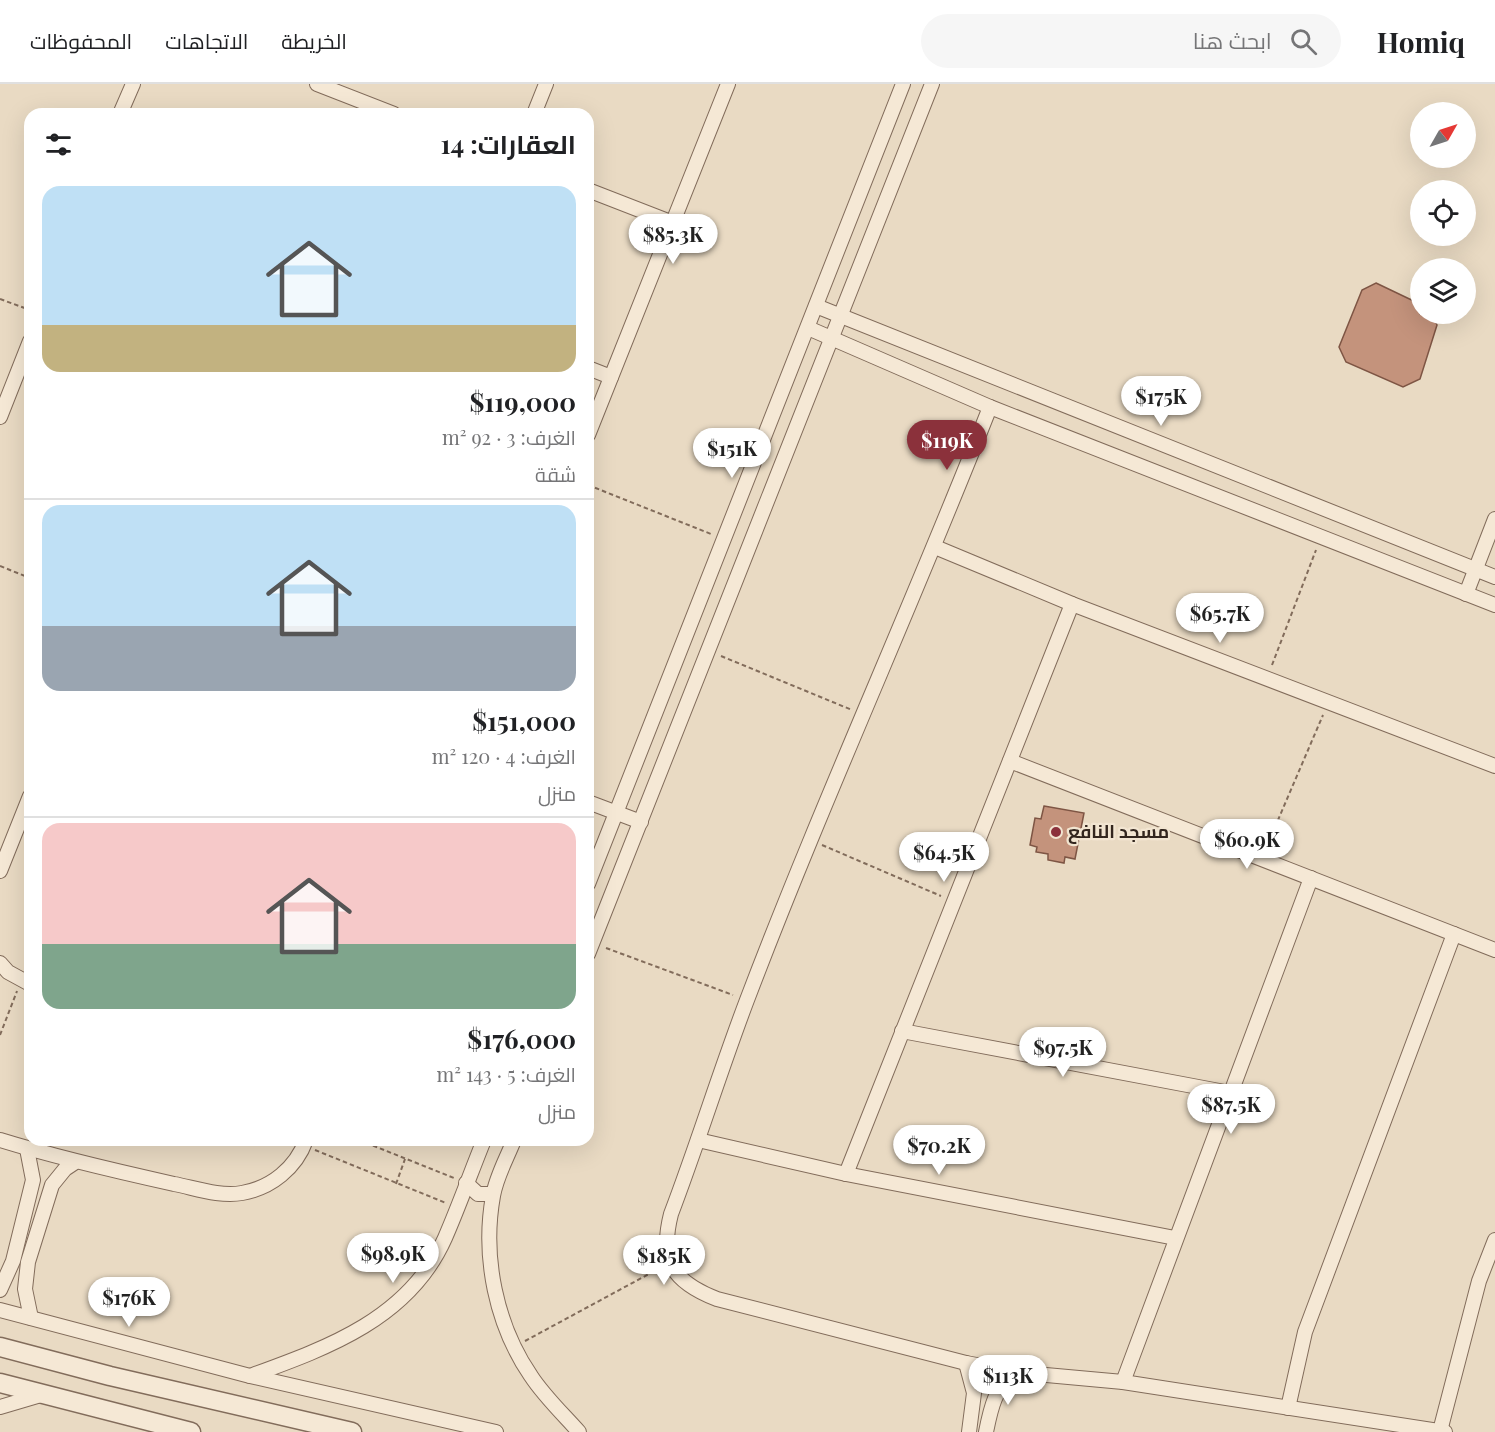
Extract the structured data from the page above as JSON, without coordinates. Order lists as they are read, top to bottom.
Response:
{
  "places": ["مسجد النافع"],
  "north": "top right",
  "page": {
    "header": "Homiq",
    "search": "ابحث هنا",
    "nav": ["الخريطة", "الاتجاهات", "المحفوظات"],
    "heading": "العقارات: 14",
    "list": [
      {
        "name": "$119,000",
        "note": "الغرف: 3 · 92 m² · شقة"
      },
      {
        "name": "$151,000",
        "note": "الغرف: 4 · 120 m² · منزل"
      },
      {
        "name": "$176,000",
        "note": "الغرف: 5 · 143 m² · منزل"
      }
    ],
    "price": [
      "$85.3K",
      "$175K",
      "$119K",
      "$151K",
      "$65.7K",
      "$60.9K",
      "$64.5K",
      "$97.5K",
      "$87.5K",
      "$70.2K",
      "$98.9K",
      "$185K",
      "$176K",
      "$113K"
    ]
  }
}
